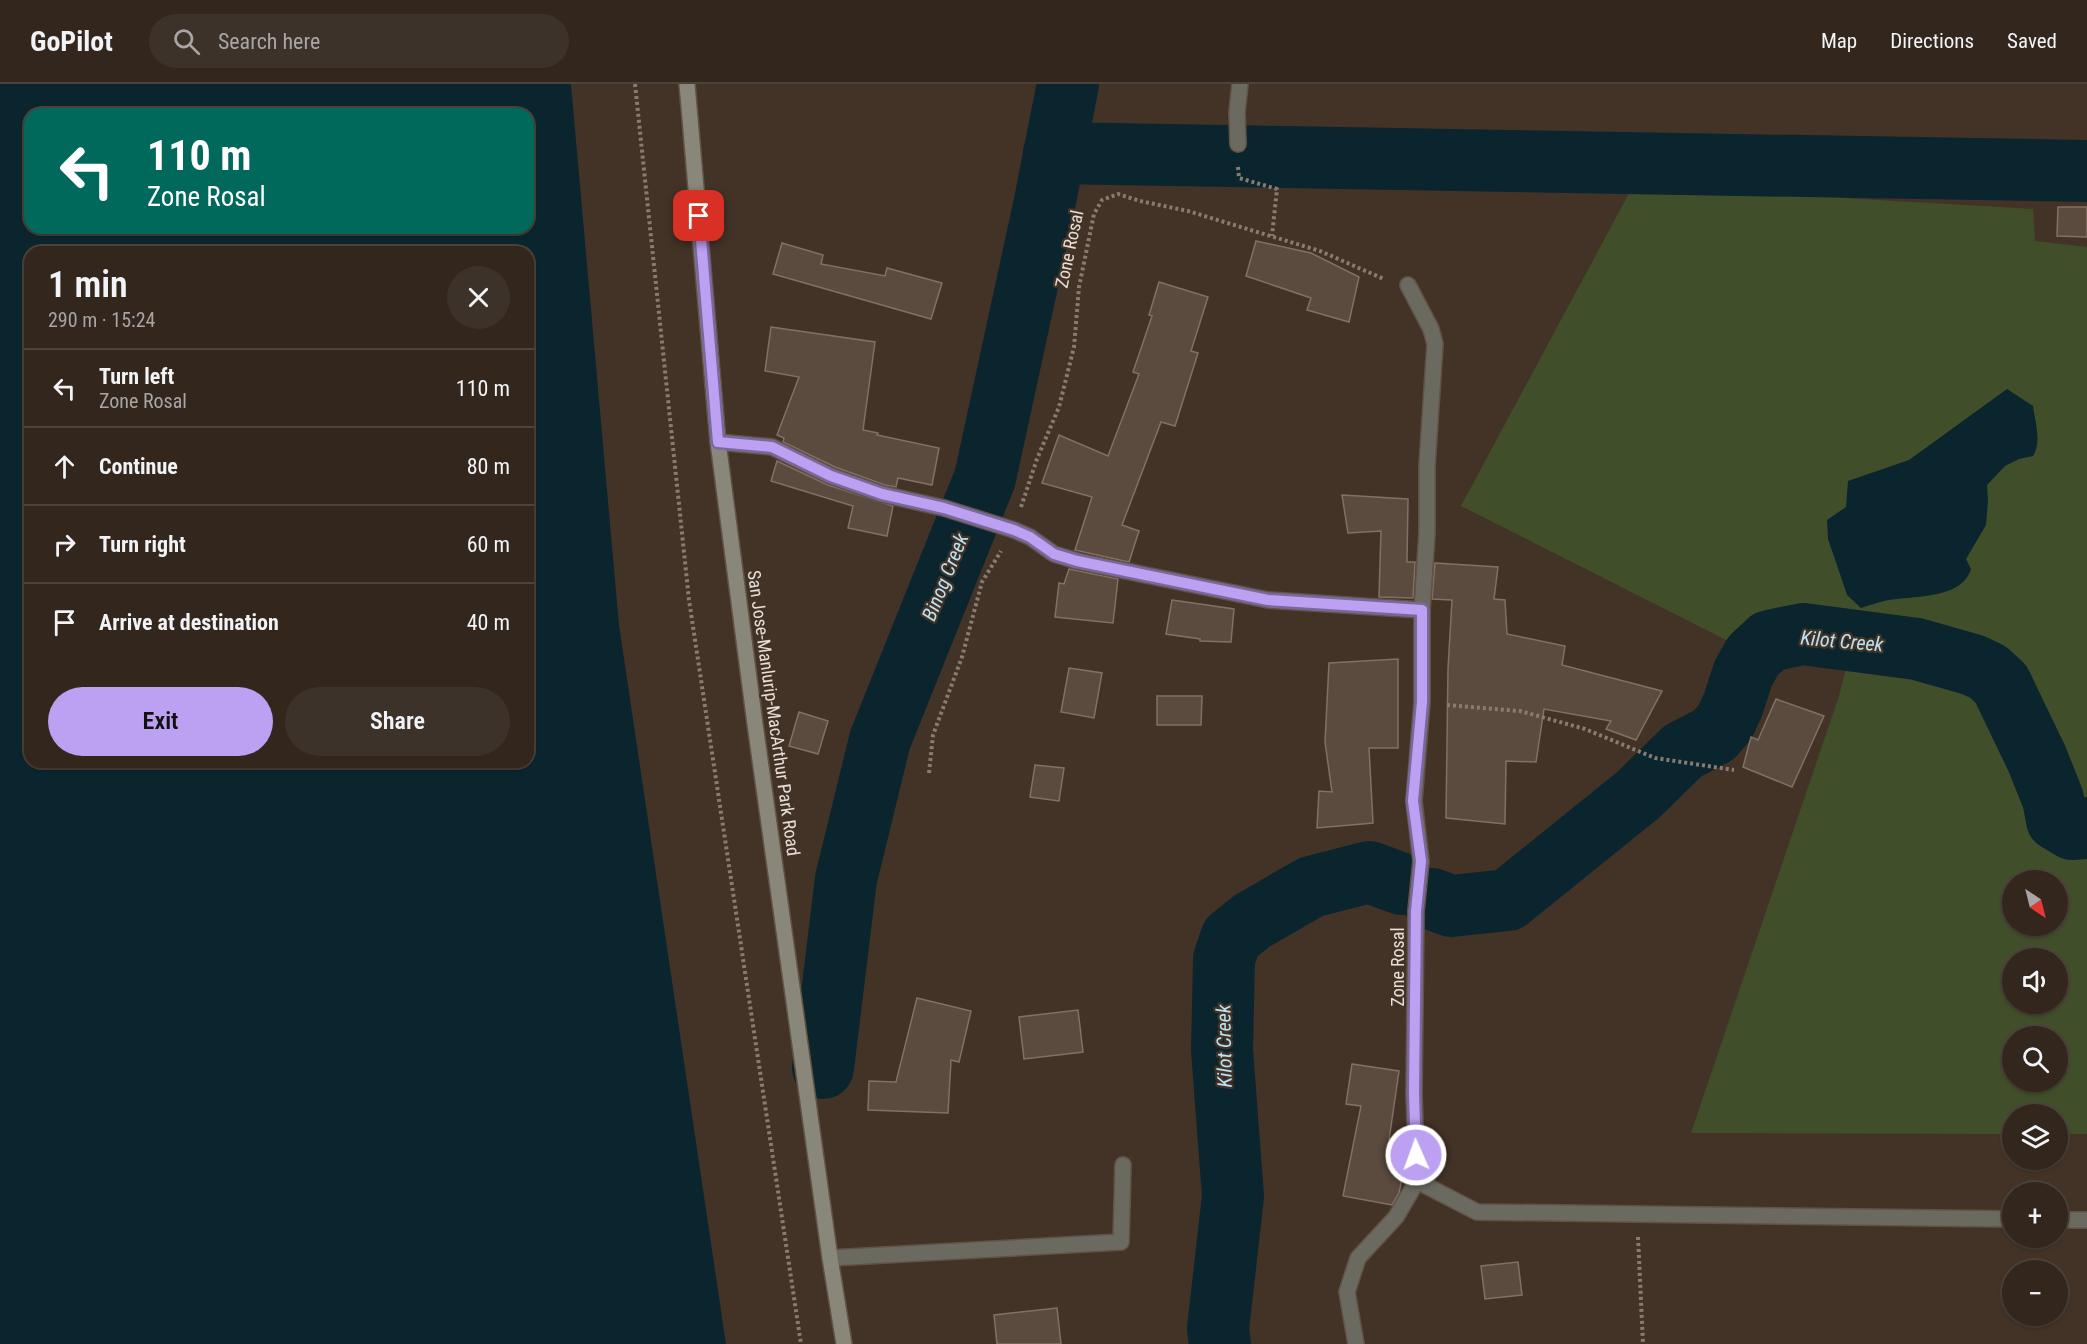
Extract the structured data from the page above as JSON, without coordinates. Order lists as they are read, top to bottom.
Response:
{
  "streets": {
    "main road": ["San Jose-Manlurip-MacArthur Park Road"],
    "street": ["Zone Rosal"]
  },
  "water": ["Binog Creek", "Kilot Creek"],
  "north": "bottom right",
  "page": {
    "header": "GoPilot",
    "search": "Search here",
    "nav": ["Map", "Directions", "Saved"],
    "turn": ["110 m", "Zone Rosal"],
    "heading": ["1 min", "290 m · 15:24"],
    "list": [
      {
        "name": "Turn left",
        "note": "Zone Rosal",
        "value": "110 m"
      },
      {
        "name": "Continue",
        "value": "80 m"
      },
      {
        "name": "Turn right",
        "value": "60 m"
      },
      {
        "name": "Arrive at destination",
        "value": "40 m"
      }
    ],
    "buttons": ["Exit", "Share"],
    "map_buttons": ["+", "−"]
  }
}
